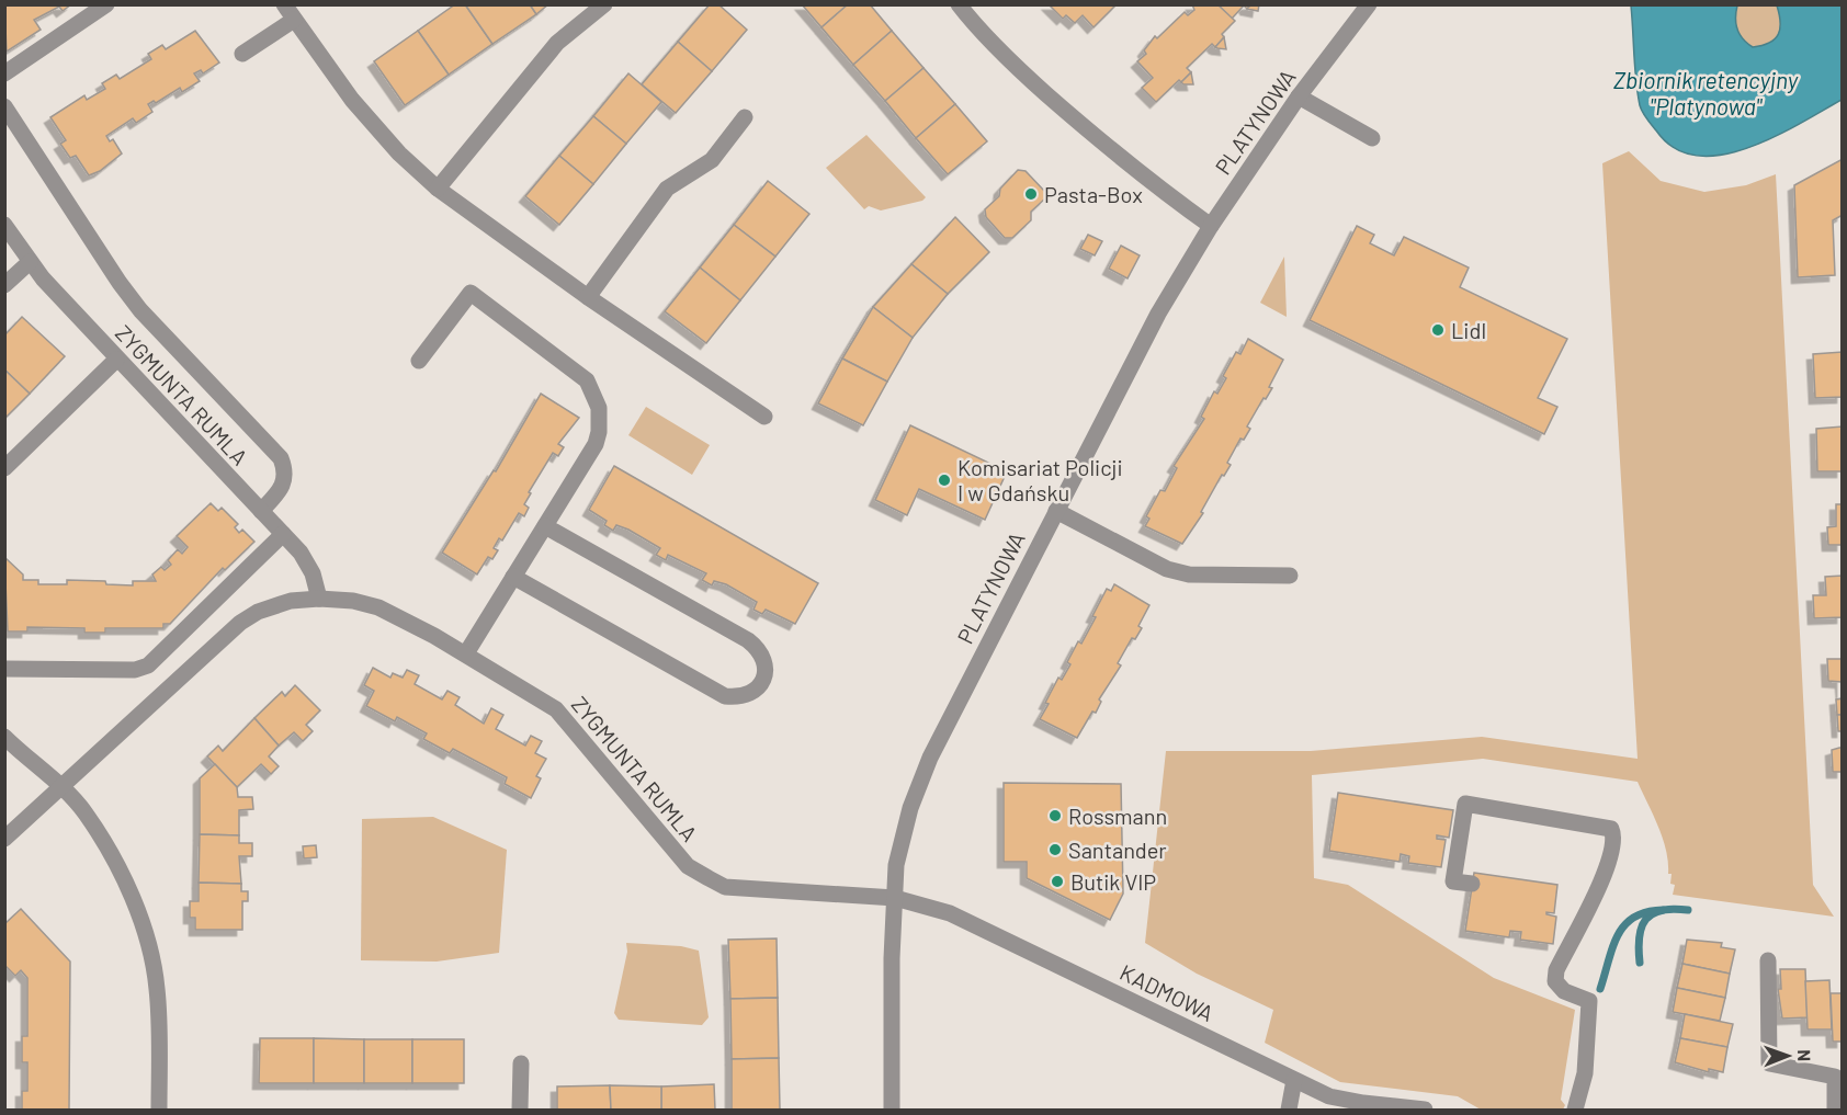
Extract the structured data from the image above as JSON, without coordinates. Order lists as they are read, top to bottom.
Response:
{
  "streets": {
    "street": ["PLATYNOWA", "ZYGMUNTA RUMLA", "KADMOWA"]
  },
  "crossings": [
    ["PLATYNOWA", "ZYGMUNTA RUMLA"],
    ["PLATYNOWA", "KADMOWA"],
    ["ZYGMUNTA RUMLA", "KADMOWA"]
  ],
  "water": ["Zbiornik retencyjny \"Platynowa\""],
  "places": [
    "Pasta-Box",
    "Lidl",
    "Komisariat Policji I w Gdańsku",
    "Rossmann",
    "Santander",
    "Butik VIP"
  ],
  "north": "right"
}
